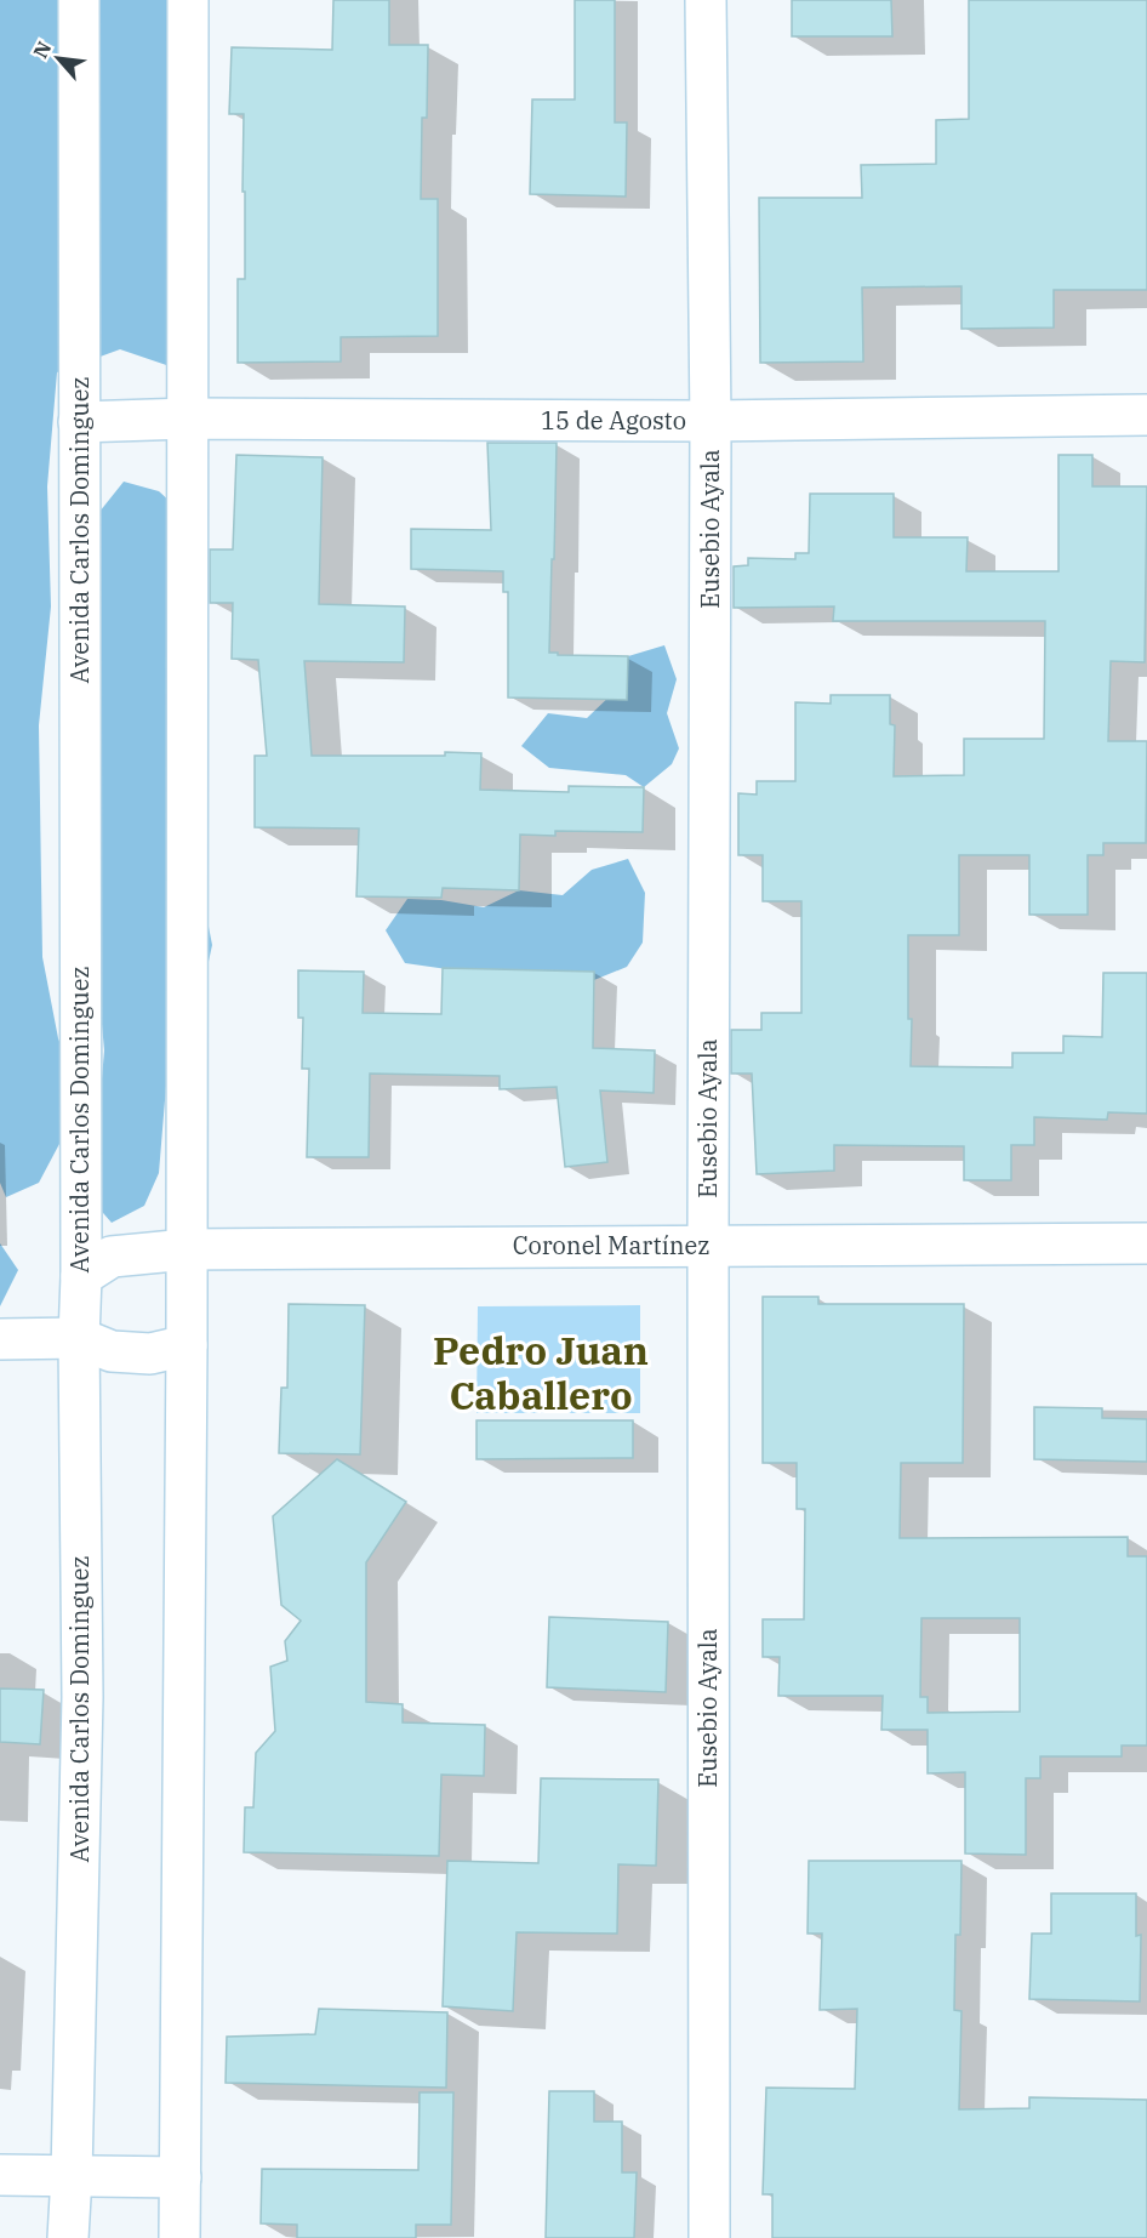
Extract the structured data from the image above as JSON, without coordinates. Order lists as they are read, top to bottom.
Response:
{
  "streets": {
    "street": [
      "15 de Agosto",
      "Eusebio Ayala",
      "Avenida Carlos Dominguez",
      "Coronel Martínez"
    ]
  },
  "crossings": [
    ["15 de Agosto", "Eusebio Ayala"],
    ["15 de Agosto", "Avenida Carlos Dominguez"],
    ["Eusebio Ayala", "Coronel Martínez"],
    ["Avenida Carlos Dominguez", "Coronel Martínez"]
  ],
  "districts": ["Pedro Juan Caballero"],
  "north": "top left"
}
